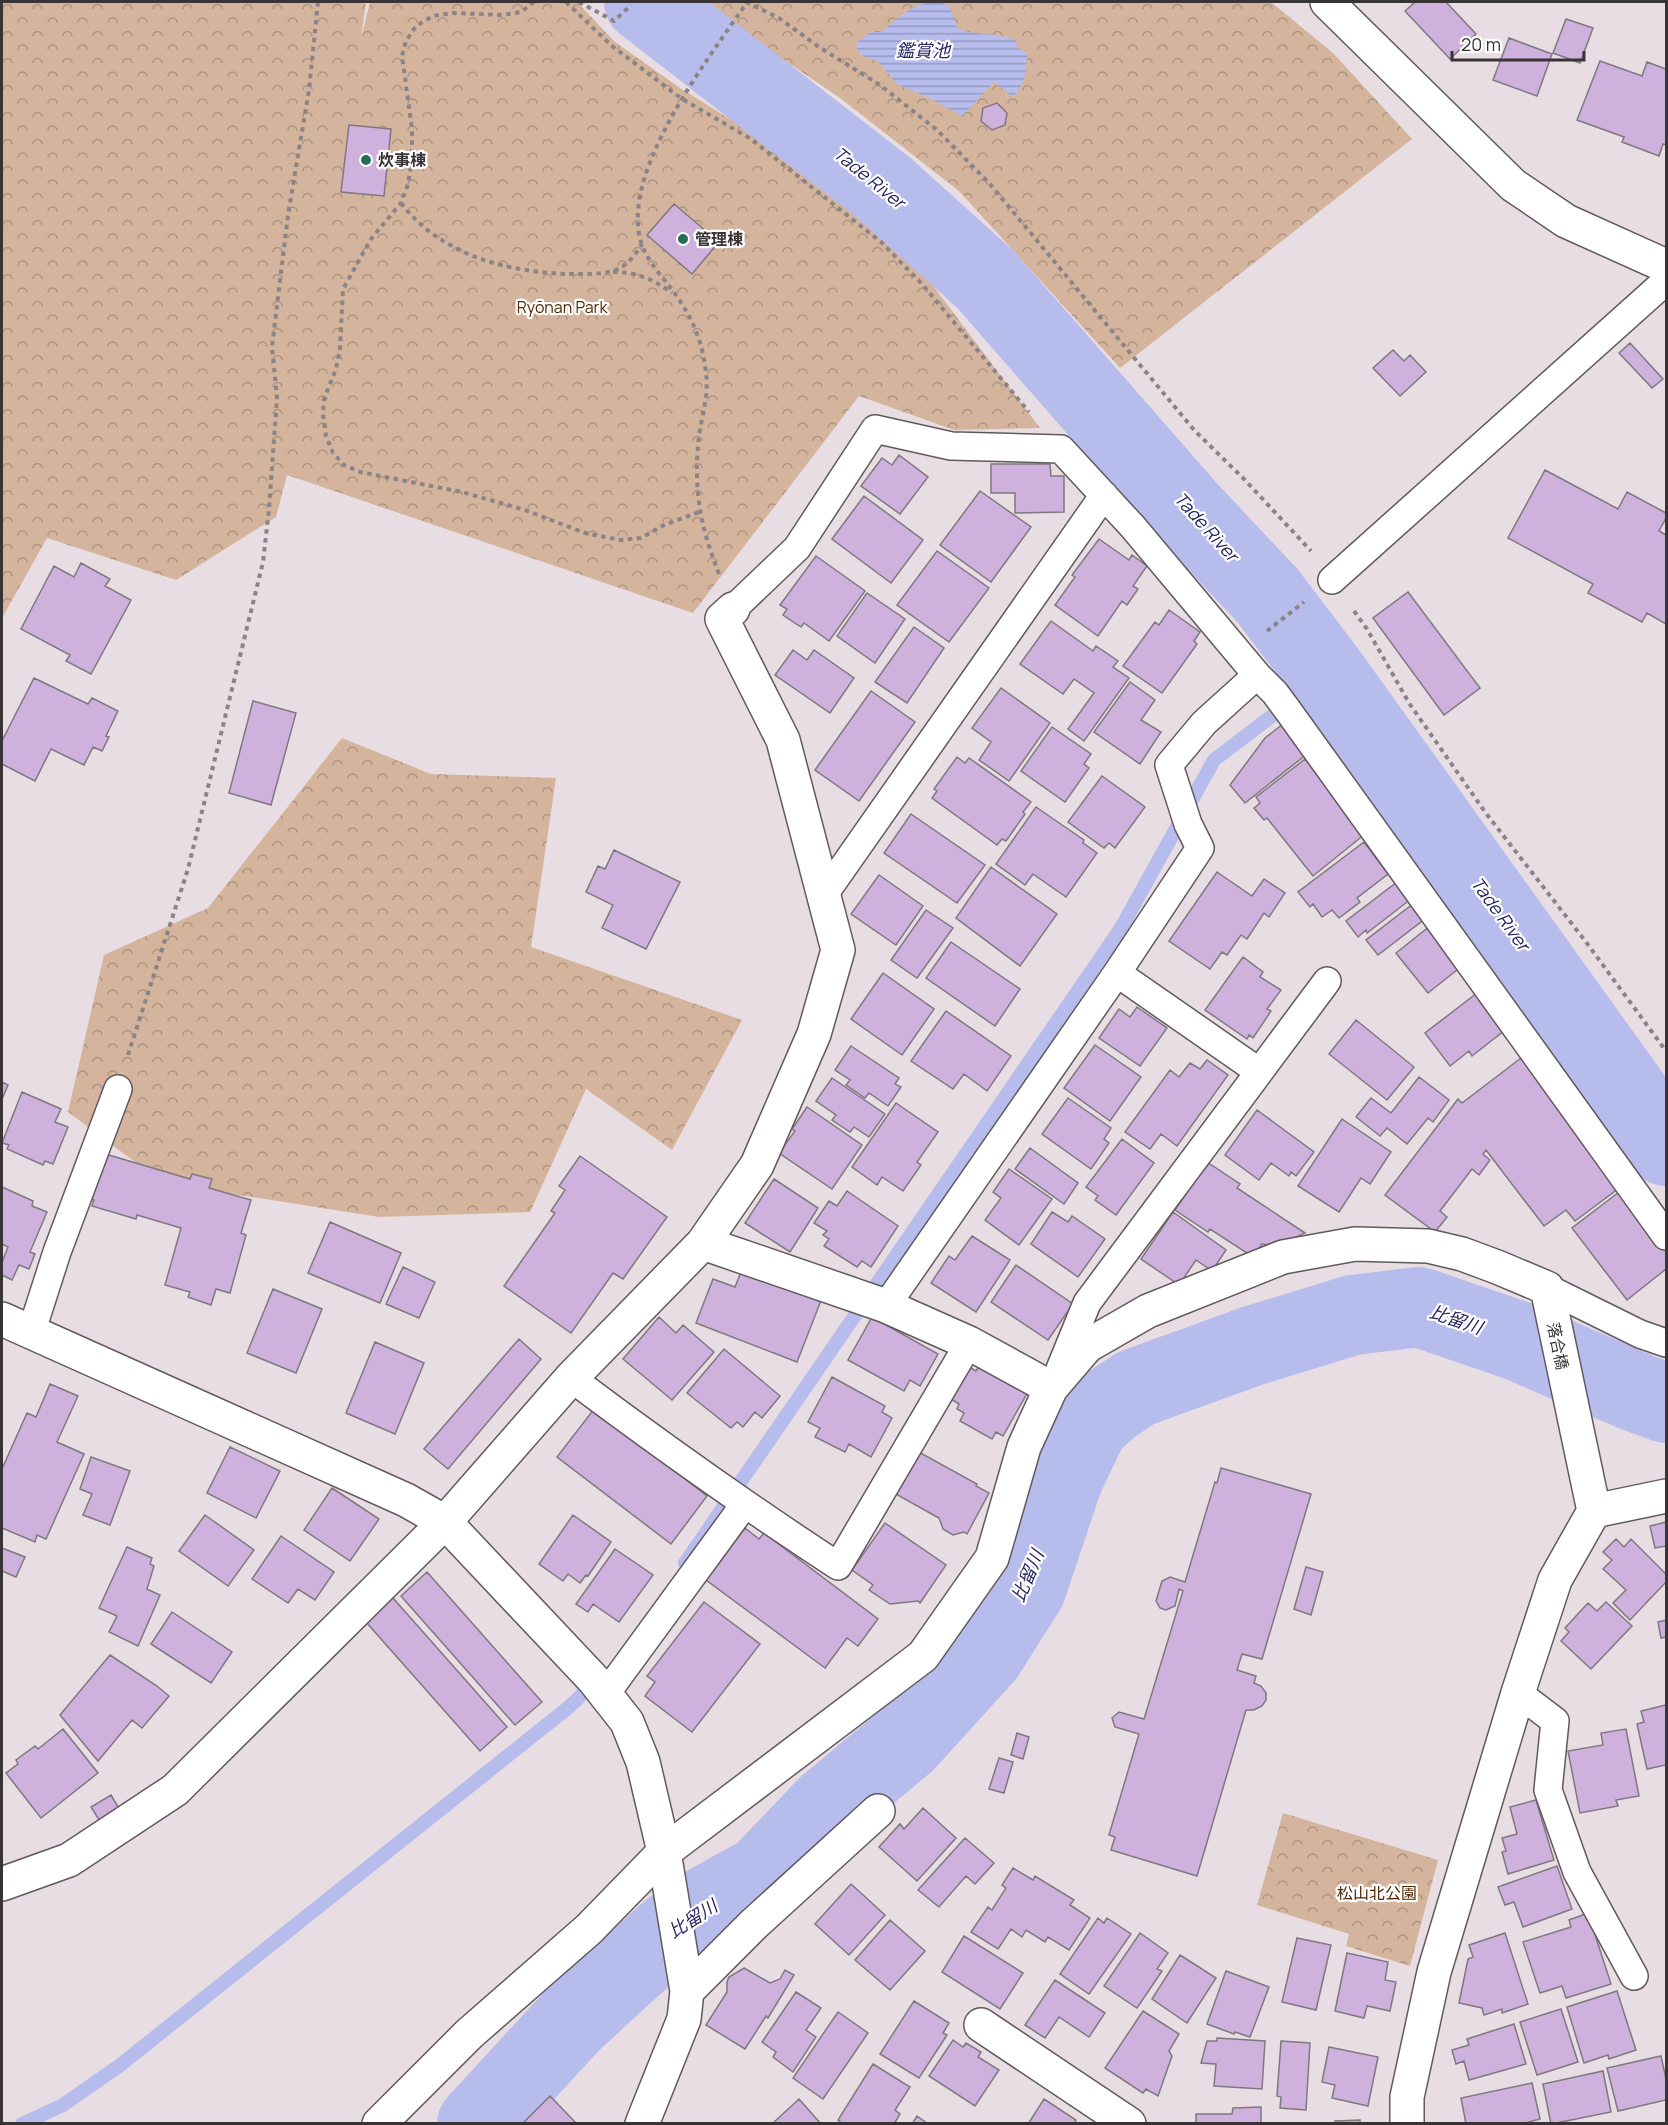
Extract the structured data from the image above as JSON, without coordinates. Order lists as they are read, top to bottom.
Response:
{
  "streets": {
    "street": ["落合橋"]
  },
  "water": ["鑑賞池", "Tade River", "比留川"],
  "parks": ["Ryōnan Park", "松山北公園"],
  "places": ["炊事棟", "管理棟"],
  "scale_bar": "20 m"
}
